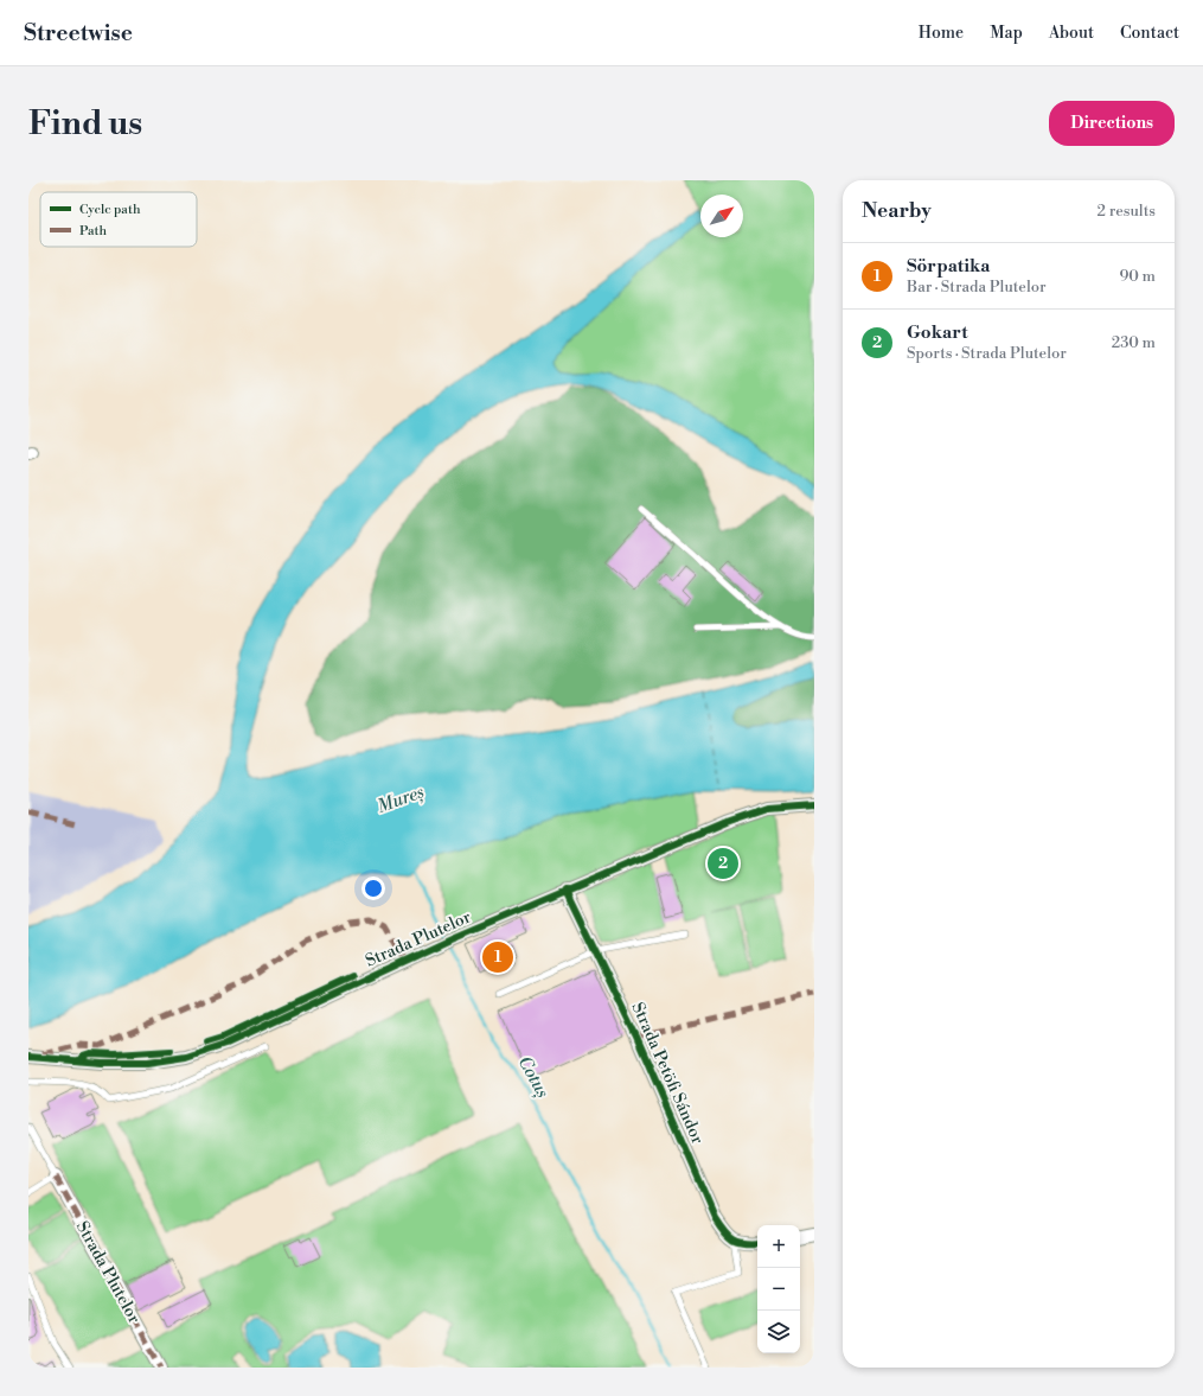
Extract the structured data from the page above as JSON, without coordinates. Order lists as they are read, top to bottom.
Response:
{
  "streets": {
    "street": ["Strada Plutelor", "Strada Petöfi Sándor"]
  },
  "crossings": [
    ["Strada Plutelor", "Strada Petöfi Sándor"]
  ],
  "water": ["Mureș", "Cotuș"],
  "legend": ["Cycle path", "Path"],
  "north": "top right",
  "page": {
    "header": "Streetwise",
    "nav": [
      "Home",
      "Map",
      "About",
      "Contact"
    ],
    "buttons": "Directions",
    "title": "Find us",
    "heading": ["Nearby", "2 results"],
    "list": [
      {
        "mark": "1",
        "name": "Sörpatika",
        "note": "Bar · Strada Plutelor",
        "value": "90 m"
      },
      {
        "mark": "2",
        "name": "Gokart",
        "note": "Sports · Strada Plutelor",
        "value": "230 m"
      }
    ],
    "pins": ["2", "1"],
    "map_buttons": ["+", "−"]
  }
}
